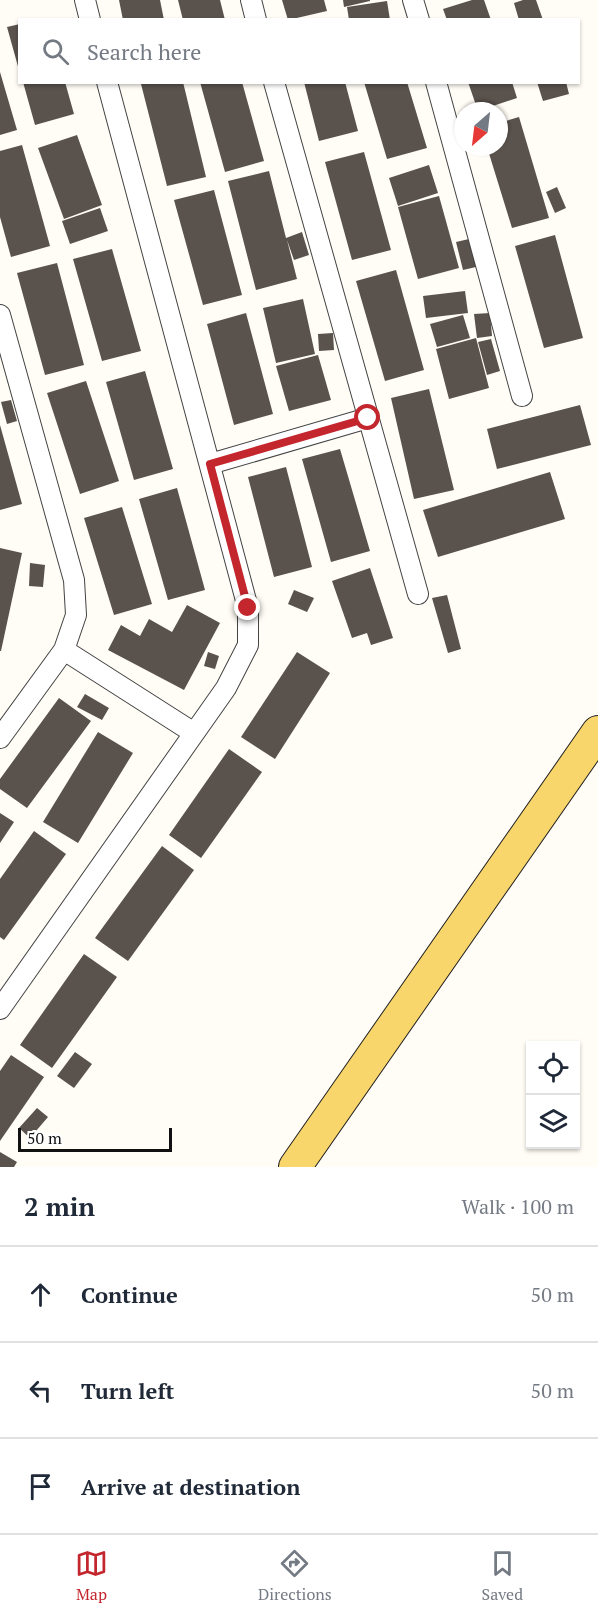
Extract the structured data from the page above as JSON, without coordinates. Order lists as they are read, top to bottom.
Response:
{
  "scale_bar": "50 m",
  "north": "bottom left",
  "page": {
    "search": "Search here",
    "scale": "50 m",
    "heading": ["2 min", "Walk · 100 m"],
    "list": [
      ["Continue", "50 m"],
      ["Turn left", "50 m"],
      "Arrive at destination"
    ],
    "nav": ["Map", "Directions", "Saved"]
  }
}
